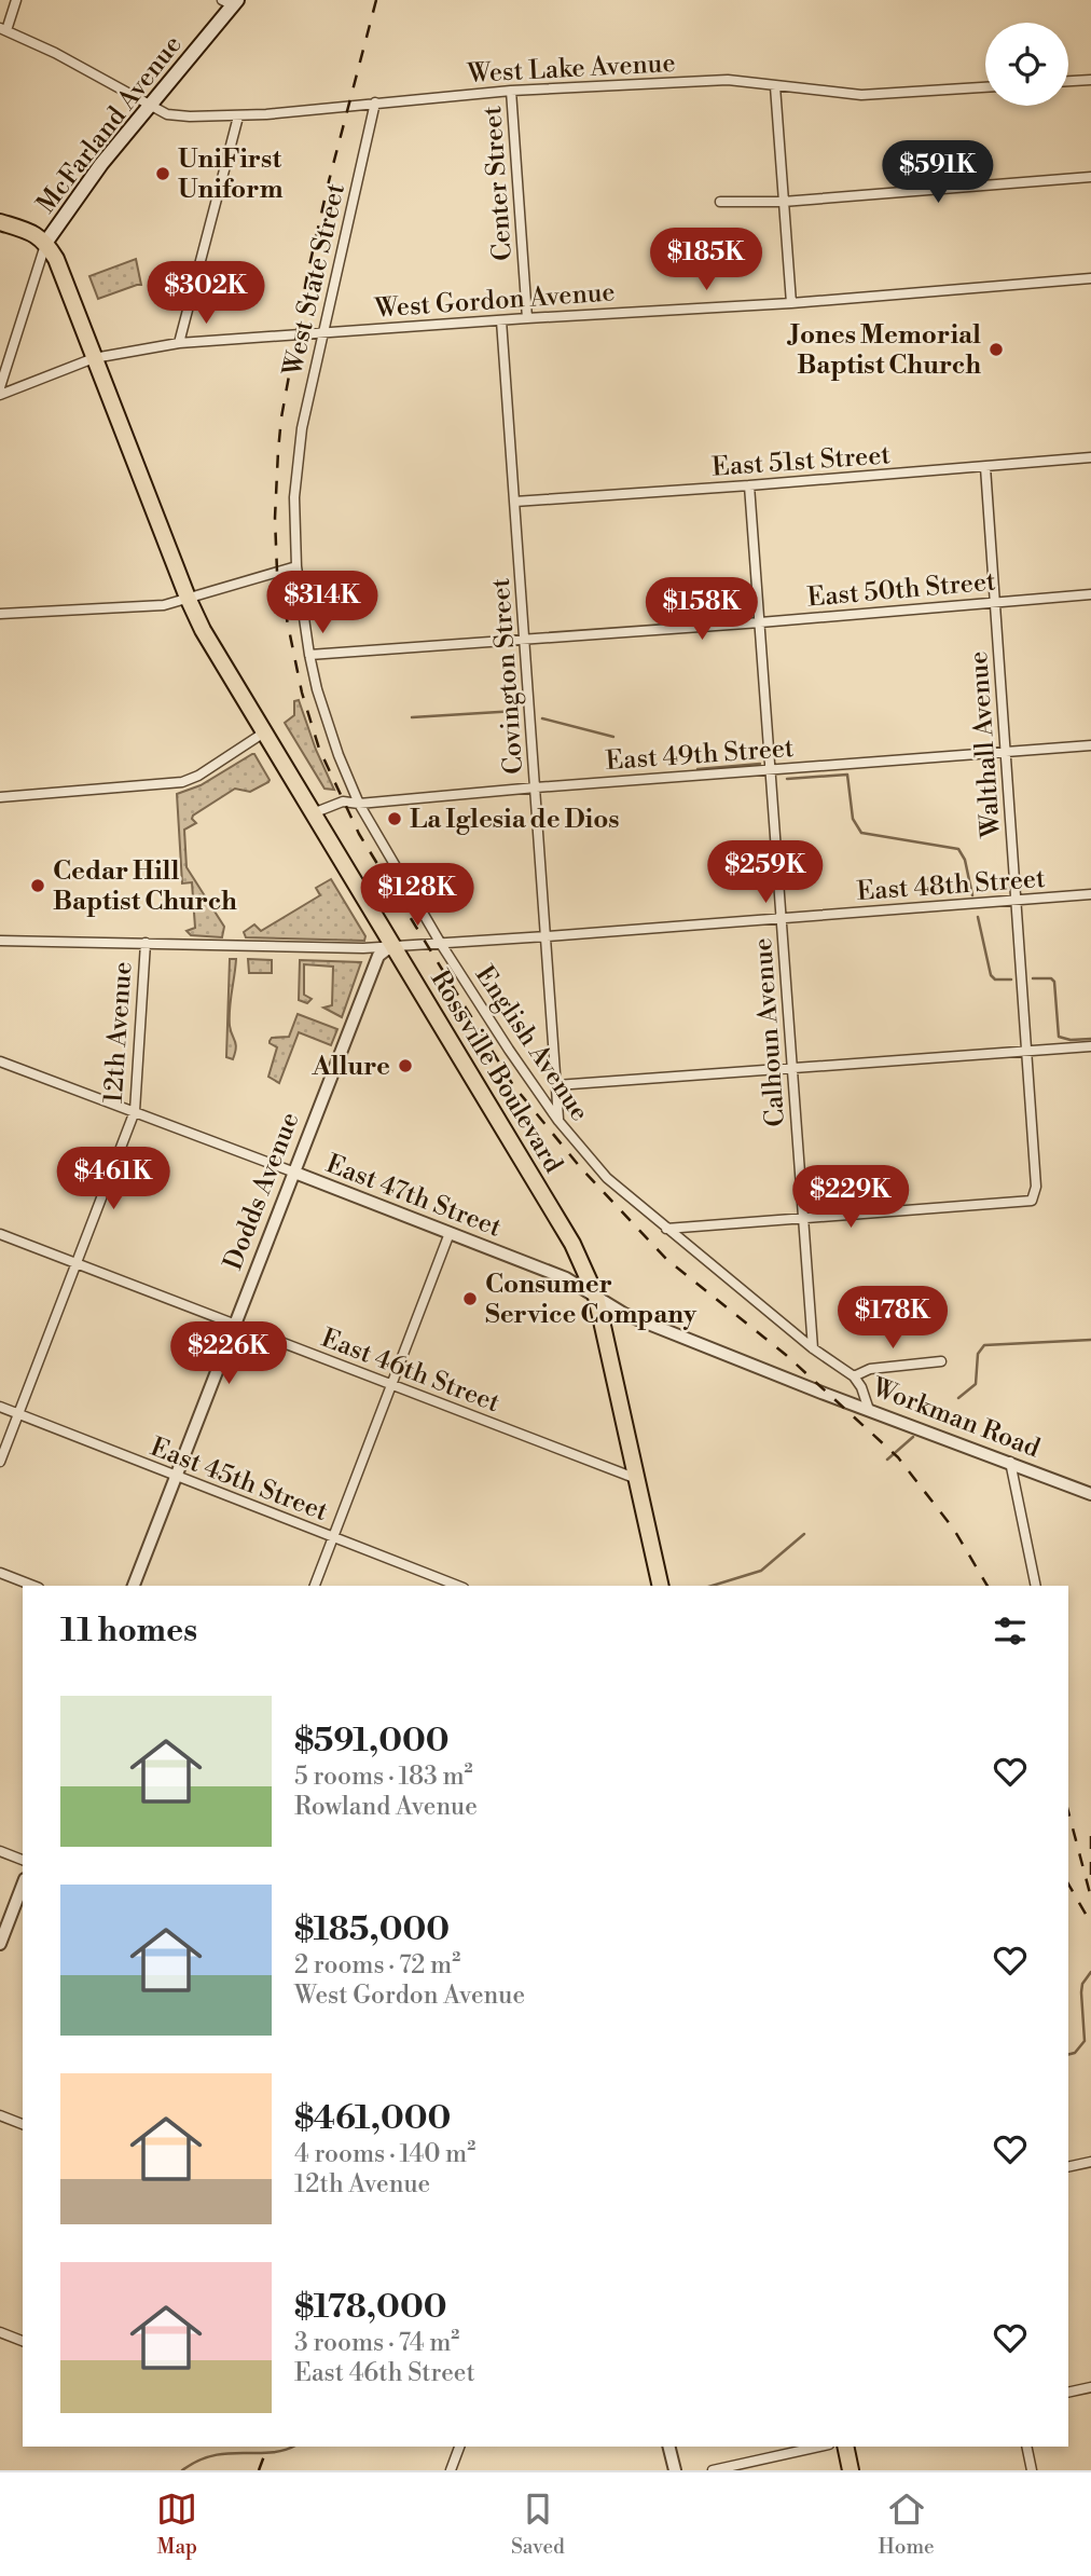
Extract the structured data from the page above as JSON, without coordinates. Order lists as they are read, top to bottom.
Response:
{
  "streets": {
    "highway": ["Rossville Boulevard"],
    "main road": ["McFarland Avenue"],
    "street": [
      "West Lake Avenue",
      "Center Street",
      "West State Street",
      "West Gordon Avenue",
      "East 51st Street",
      "East 50th Street",
      "Covington Street",
      "Walthall Avenue",
      "East 49th Street",
      "East 48th Street",
      "12th Avenue",
      "Calhoun Avenue",
      "English Avenue",
      "Dodds Avenue",
      "East 47th Street",
      "East 46th Street",
      "Workman Road",
      "East 45th Street"
    ]
  },
  "crossings": [
    ["West Lake Avenue", "McFarland Avenue"],
    ["West Lake Avenue", "Center Street"],
    ["West Lake Avenue", "West State Street"],
    ["McFarland Avenue", "Rossville Boulevard"],
    ["Center Street", "West Gordon Avenue"],
    ["West State Street", "West Gordon Avenue"],
    ["West State Street", "English Avenue"],
    ["West Gordon Avenue", "Covington Street"],
    ["West Gordon Avenue", "Rossville Boulevard"],
    ["East 51st Street", "Covington Street"],
    ["East 51st Street", "Walthall Avenue"],
    ["East 51st Street", "Calhoun Avenue"],
    ["East 50th Street", "Covington Street"],
    ["East 50th Street", "Walthall Avenue"],
    ["East 50th Street", "Calhoun Avenue"],
    ["East 50th Street", "English Avenue"],
    ["Covington Street", "East 49th Street"],
    ["Covington Street", "East 48th Street"],
    ["Covington Street", "English Avenue"],
    ["Walthall Avenue", "East 49th Street"],
    ["Walthall Avenue", "East 48th Street"],
    ["Walthall Avenue", "Calhoun Avenue"],
    ["East 49th Street", "Calhoun Avenue"],
    ["East 49th Street", "English Avenue"],
    ["East 49th Street", "Rossville Boulevard"],
    ["East 48th Street", "12th Avenue"],
    ["East 48th Street", "Calhoun Avenue"],
    ["East 48th Street", "English Avenue"],
    ["East 48th Street", "Rossville Boulevard"],
    ["East 48th Street", "Dodds Avenue"],
    ["12th Avenue", "East 47th Street"],
    ["12th Avenue", "East 46th Street"],
    ["12th Avenue", "East 45th Street"],
    ["Calhoun Avenue", "English Avenue"],
    ["Rossville Boulevard", "Dodds Avenue"],
    ["Rossville Boulevard", "East 47th Street"],
    ["Rossville Boulevard", "East 46th Street"],
    ["Rossville Boulevard", "Workman Road"],
    ["Dodds Avenue", "East 47th Street"],
    ["Dodds Avenue", "East 46th Street"],
    ["Dodds Avenue", "East 45th Street"],
    ["East 47th Street", "Workman Road"]
  ],
  "places": [
    "UniFirst Uniform",
    "Jones Memorial Baptist Church",
    "La Iglesia de Dios",
    "Cedar Hill Baptist Church",
    "Allure",
    "Consumer Service Company"
  ],
  "page": {
    "price": [
      "$591K",
      "$185K",
      "$302K",
      "$314K",
      "$158K",
      "$259K",
      "$128K",
      "$461K",
      "$229K",
      "$178K",
      "$226K"
    ],
    "heading": "11 homes",
    "list": [
      {
        "name": "$591,000",
        "note": "5 rooms · 183 m² · Rowland Avenue"
      },
      {
        "name": "$185,000",
        "note": "2 rooms · 72 m² · West Gordon Avenue"
      },
      {
        "name": "$461,000",
        "note": "4 rooms · 140 m² · 12th Avenue"
      },
      {
        "name": "$178,000",
        "note": "3 rooms · 74 m² · East 46th Street"
      }
    ],
    "tabs": ["Map", "Saved", "Home"]
  }
}
